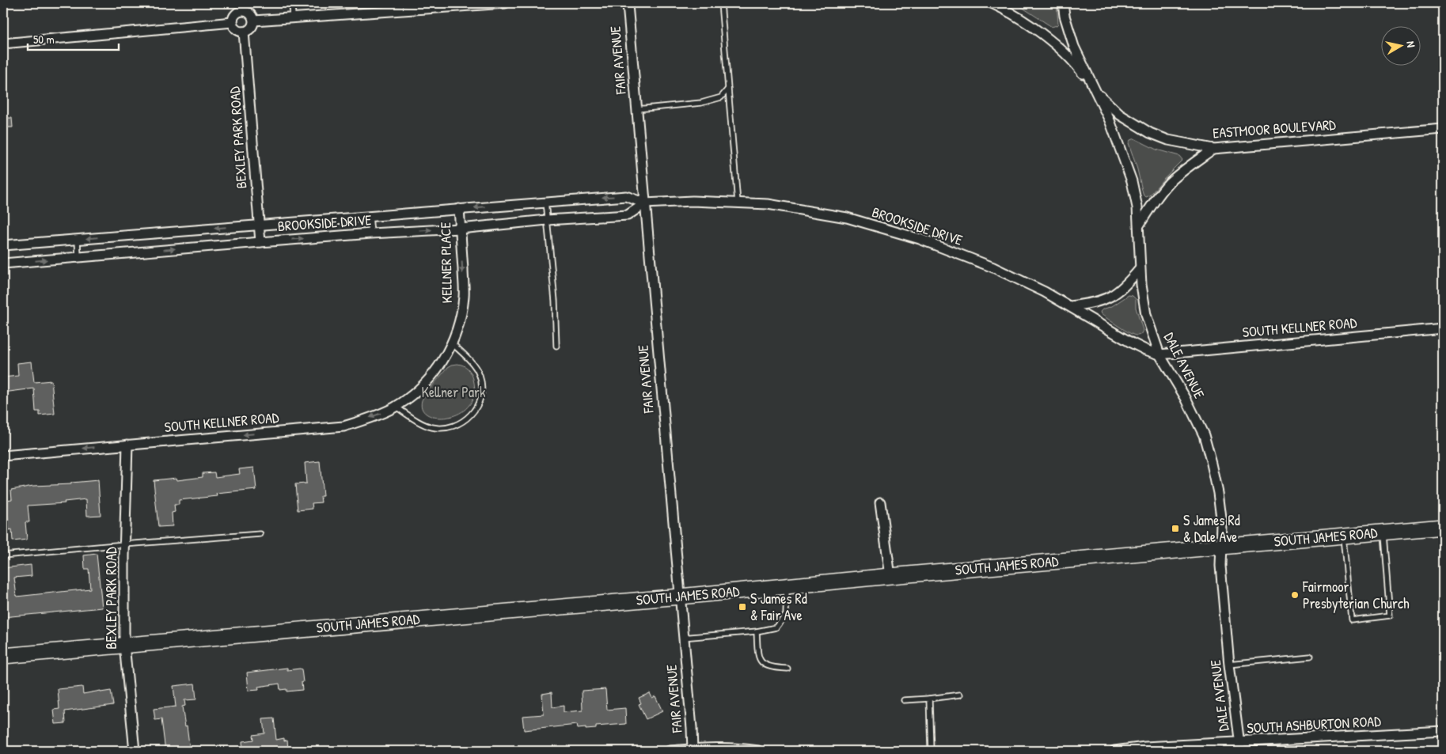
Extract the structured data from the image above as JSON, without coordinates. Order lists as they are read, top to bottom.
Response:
{
  "streets": {
    "main road": ["SOUTH JAMES ROAD"],
    "street": [
      "FAIR AVENUE",
      "EASTMOOR BOULEVARD",
      "BEXLEY PARK ROAD",
      "BROOKSIDE DRIVE",
      "KELLNER PLACE",
      "SOUTH KELLNER ROAD",
      "DALE AVENUE",
      "SOUTH ASHBURTON ROAD"
    ]
  },
  "crossings": [
    ["FAIR AVENUE", "BROOKSIDE DRIVE"],
    ["FAIR AVENUE", "SOUTH JAMES ROAD"],
    ["EASTMOOR BOULEVARD", "DALE AVENUE"],
    ["BEXLEY PARK ROAD", "BROOKSIDE DRIVE"],
    ["BEXLEY PARK ROAD", "SOUTH KELLNER ROAD"],
    ["BEXLEY PARK ROAD", "SOUTH JAMES ROAD"],
    ["BROOKSIDE DRIVE", "KELLNER PLACE"],
    ["BROOKSIDE DRIVE", "SOUTH KELLNER ROAD"],
    ["BROOKSIDE DRIVE", "DALE AVENUE"],
    ["KELLNER PLACE", "SOUTH KELLNER ROAD"],
    ["SOUTH KELLNER ROAD", "DALE AVENUE"],
    ["DALE AVENUE", "SOUTH JAMES ROAD"],
    ["DALE AVENUE", "SOUTH ASHBURTON ROAD"]
  ],
  "one_way": ["KELLNER PLACE", "SOUTH KELLNER ROAD"],
  "parks": ["Kellner Park"],
  "places": {
    "transit": ["S James Rd & Dale Ave", "S James Rd & Fair Ave"],
    "other": ["Fairmoor Presbyterian Church"]
  },
  "scale_bar": "50 m",
  "north": "right"
}
